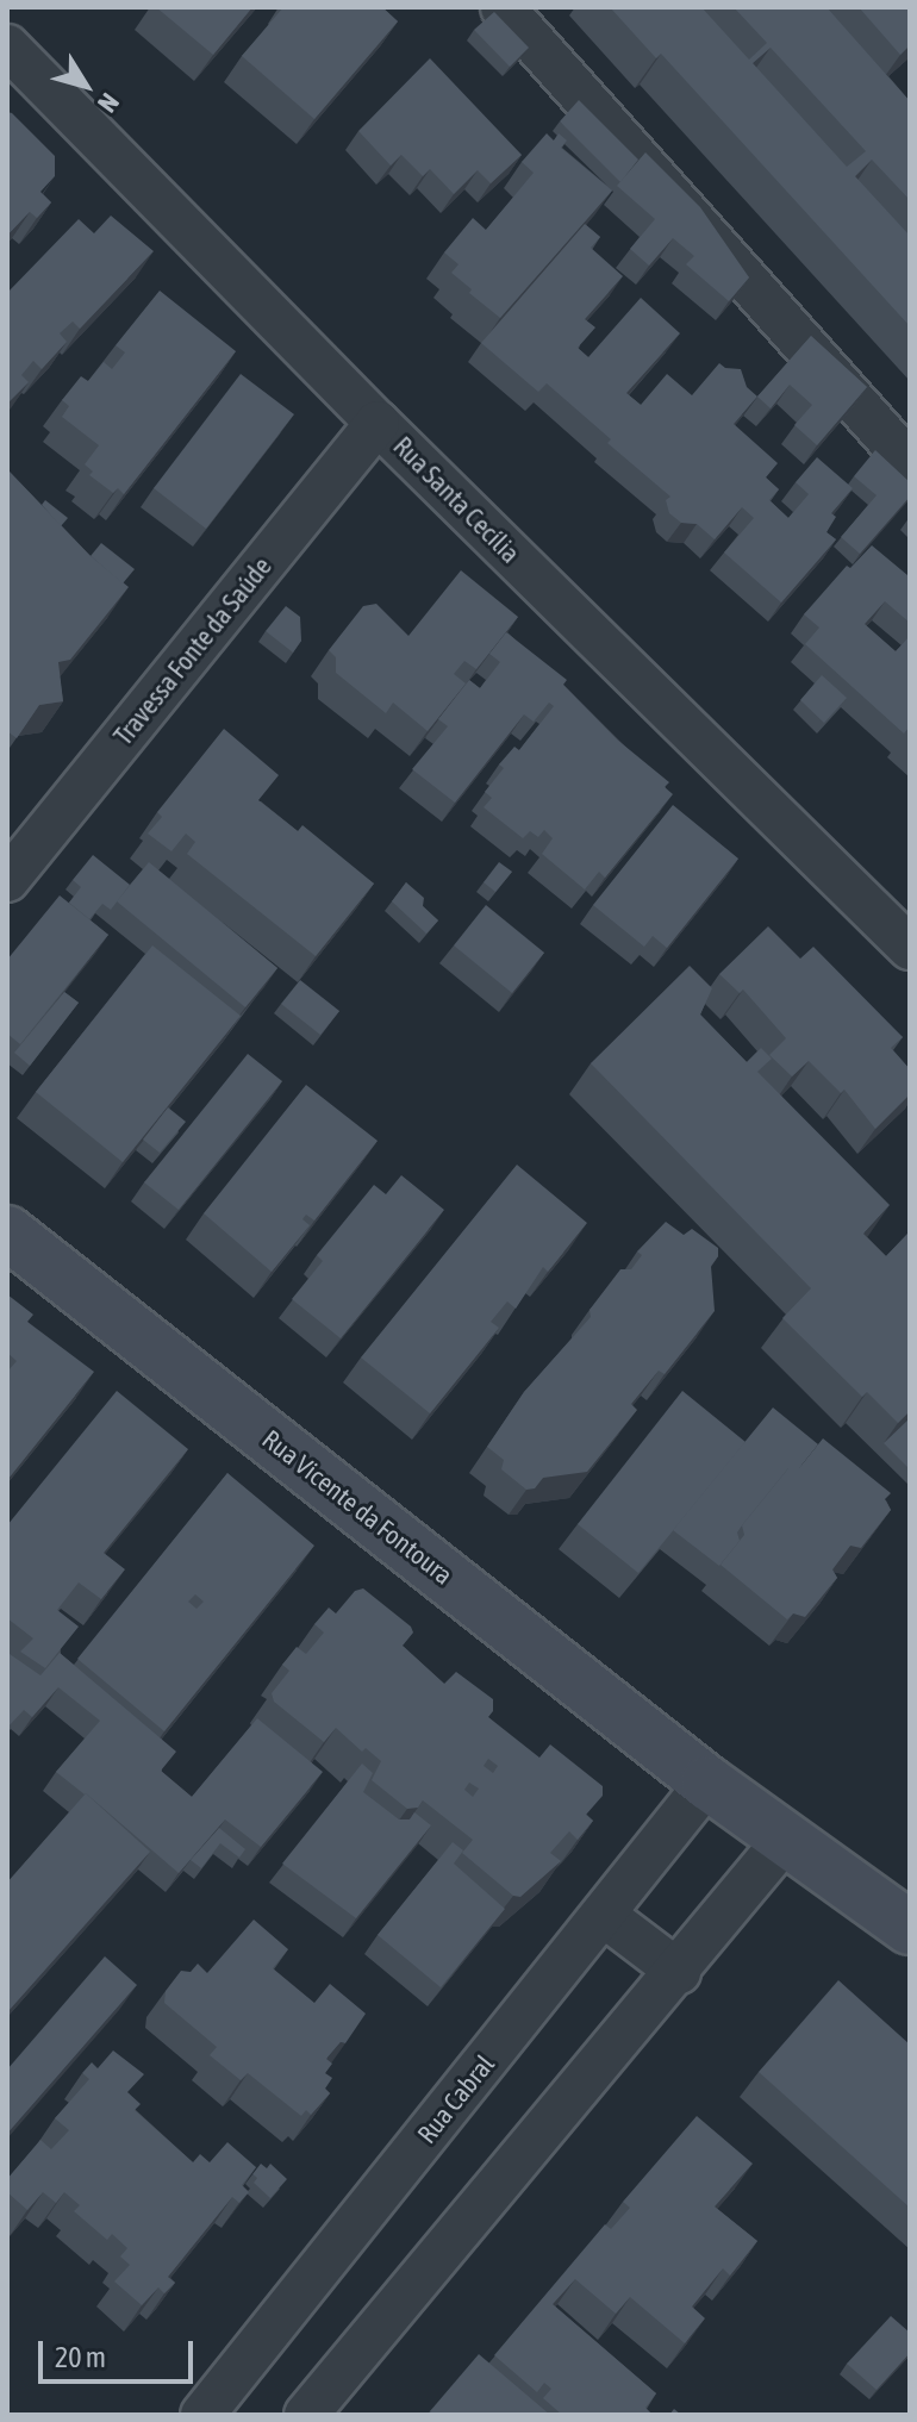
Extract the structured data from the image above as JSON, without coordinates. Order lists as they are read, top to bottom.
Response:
{
  "streets": {
    "street": [
      "Rua Santa Cecília",
      "Travessa Fonte da Saúde",
      "Rua Vicente da Fontoura",
      "Rua Cabral"
    ]
  },
  "crossings": [
    ["Rua Santa Cecília", "Travessa Fonte da Saúde"],
    ["Rua Vicente da Fontoura", "Rua Cabral"]
  ],
  "scale_bar": "20 m",
  "north": "bottom right"
}
